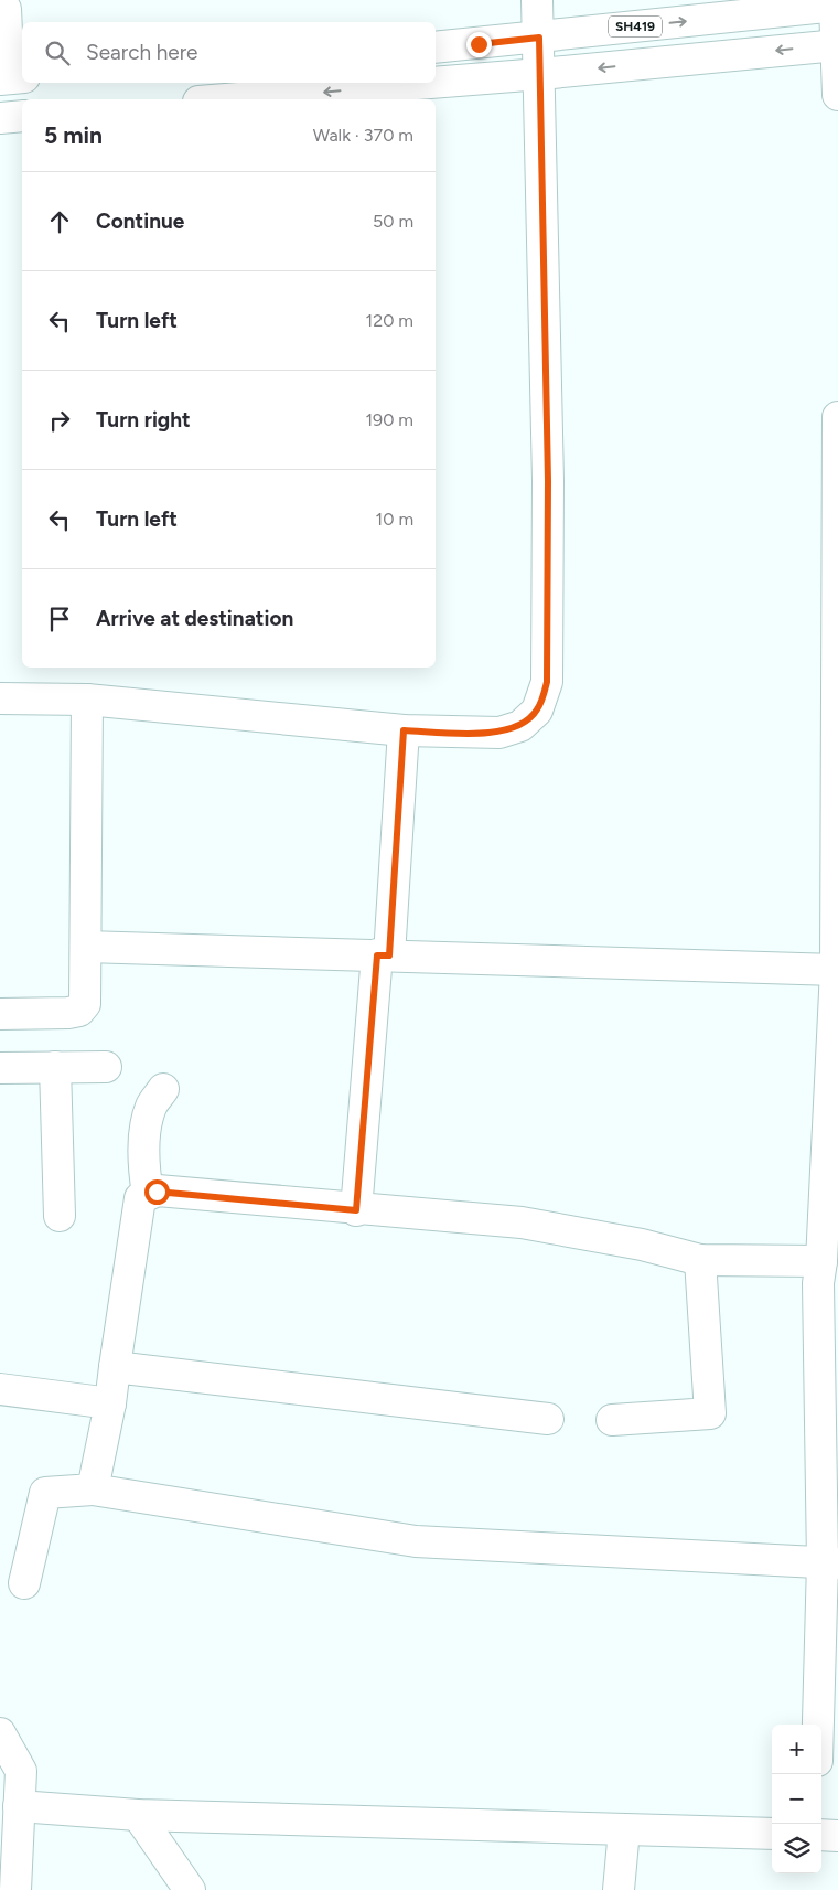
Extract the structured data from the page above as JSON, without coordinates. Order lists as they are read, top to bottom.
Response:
{
  "streets": {
    "street": ["SH419"]
  },
  "page": {
    "search": "Search here",
    "heading": ["5 min", "Walk · 370 m"],
    "list": [
      ["Continue", "50 m"],
      ["Turn left", "120 m"],
      ["Turn right", "190 m"],
      ["Turn left", "10 m"],
      "Arrive at destination"
    ],
    "map_buttons": ["+", "−"]
  }
}
